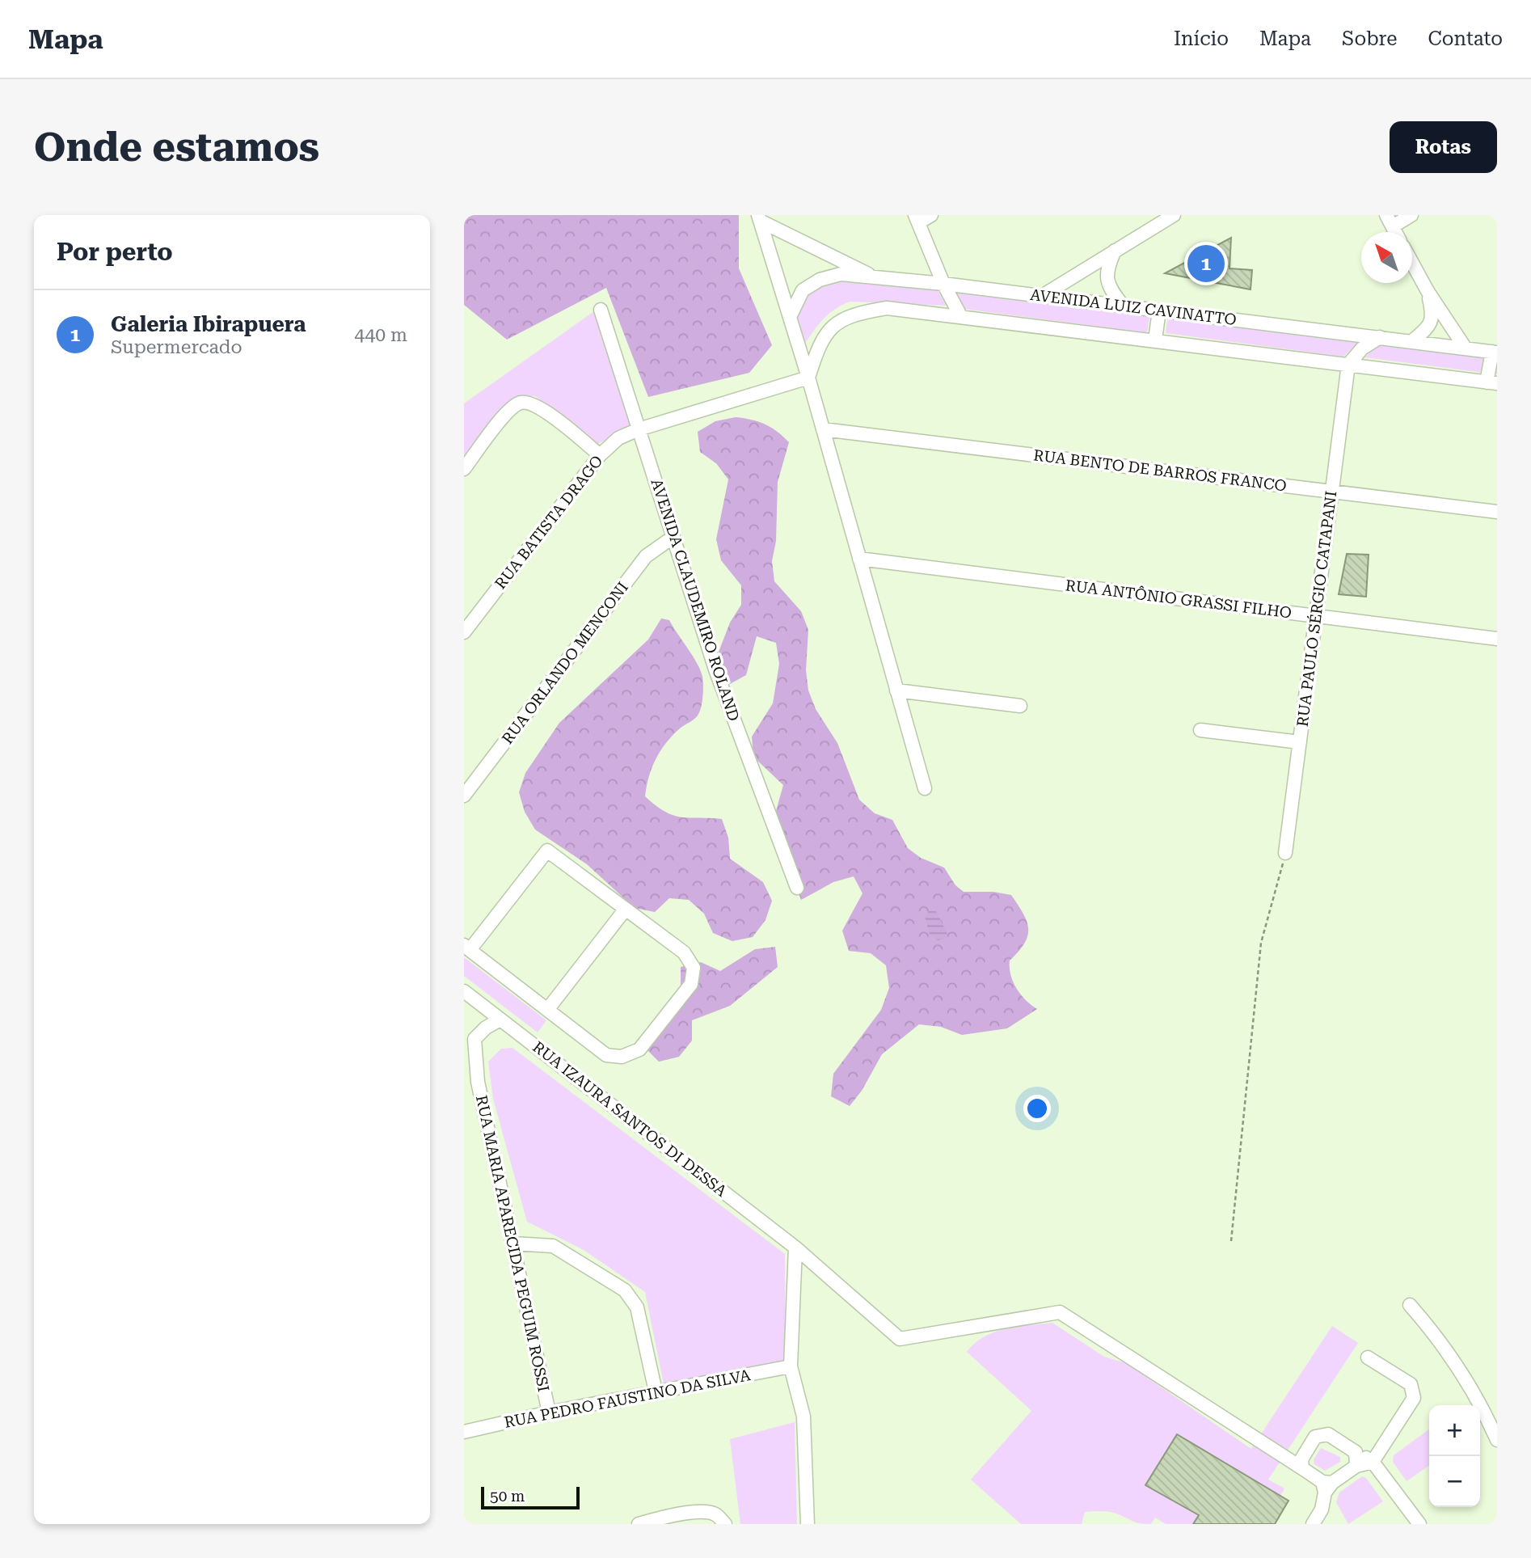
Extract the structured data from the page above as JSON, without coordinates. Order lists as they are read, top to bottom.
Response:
{
  "streets": {
    "street": [
      "AVENIDA LUIZ CAVINATTO",
      "RUA BENTO DE BARROS FRANCO",
      "RUA BATISTA DRAGO",
      "RUA ANTÔNIO GRASSI FILHO",
      "AVENIDA CLAUDEMIRO ROLAND",
      "RUA PAULO SÉRGIO CATAPANI",
      "RUA ORLANDO MENCONI",
      "RUA IZAURA SANTOS DI DESSA",
      "RUA MARIA APARECIDA PEGUIM ROSSI",
      "RUA PEDRO FAUSTINO DA SILVA"
    ]
  },
  "crossings": [
    ["AVENIDA LUIZ CAVINATTO", "RUA BATISTA DRAGO"],
    ["AVENIDA LUIZ CAVINATTO", "RUA PAULO SÉRGIO CATAPANI"],
    ["RUA BENTO DE BARROS FRANCO", "RUA PAULO SÉRGIO CATAPANI"],
    ["RUA BATISTA DRAGO", "AVENIDA CLAUDEMIRO ROLAND"],
    ["RUA ANTÔNIO GRASSI FILHO", "RUA PAULO SÉRGIO CATAPANI"],
    ["AVENIDA CLAUDEMIRO ROLAND", "RUA ORLANDO MENCONI"],
    ["RUA IZAURA SANTOS DI DESSA", "RUA MARIA APARECIDA PEGUIM ROSSI"],
    ["RUA MARIA APARECIDA PEGUIM ROSSI", "RUA PEDRO FAUSTINO DA SILVA"]
  ],
  "scale_bar": "50 m",
  "north": "top left",
  "page": {
    "header": "Mapa",
    "nav": [
      "Início",
      "Mapa",
      "Sobre",
      "Contato"
    ],
    "buttons": "Rotas",
    "title": "Onde estamos",
    "heading": "Por perto",
    "pins": "1",
    "list": [
      {
        "mark": "1",
        "name": "Galeria Ibirapuera",
        "note": "Supermercado",
        "value": "440 m"
      }
    ],
    "map_buttons": ["+", "−"],
    "scale": "50 m"
  }
}
